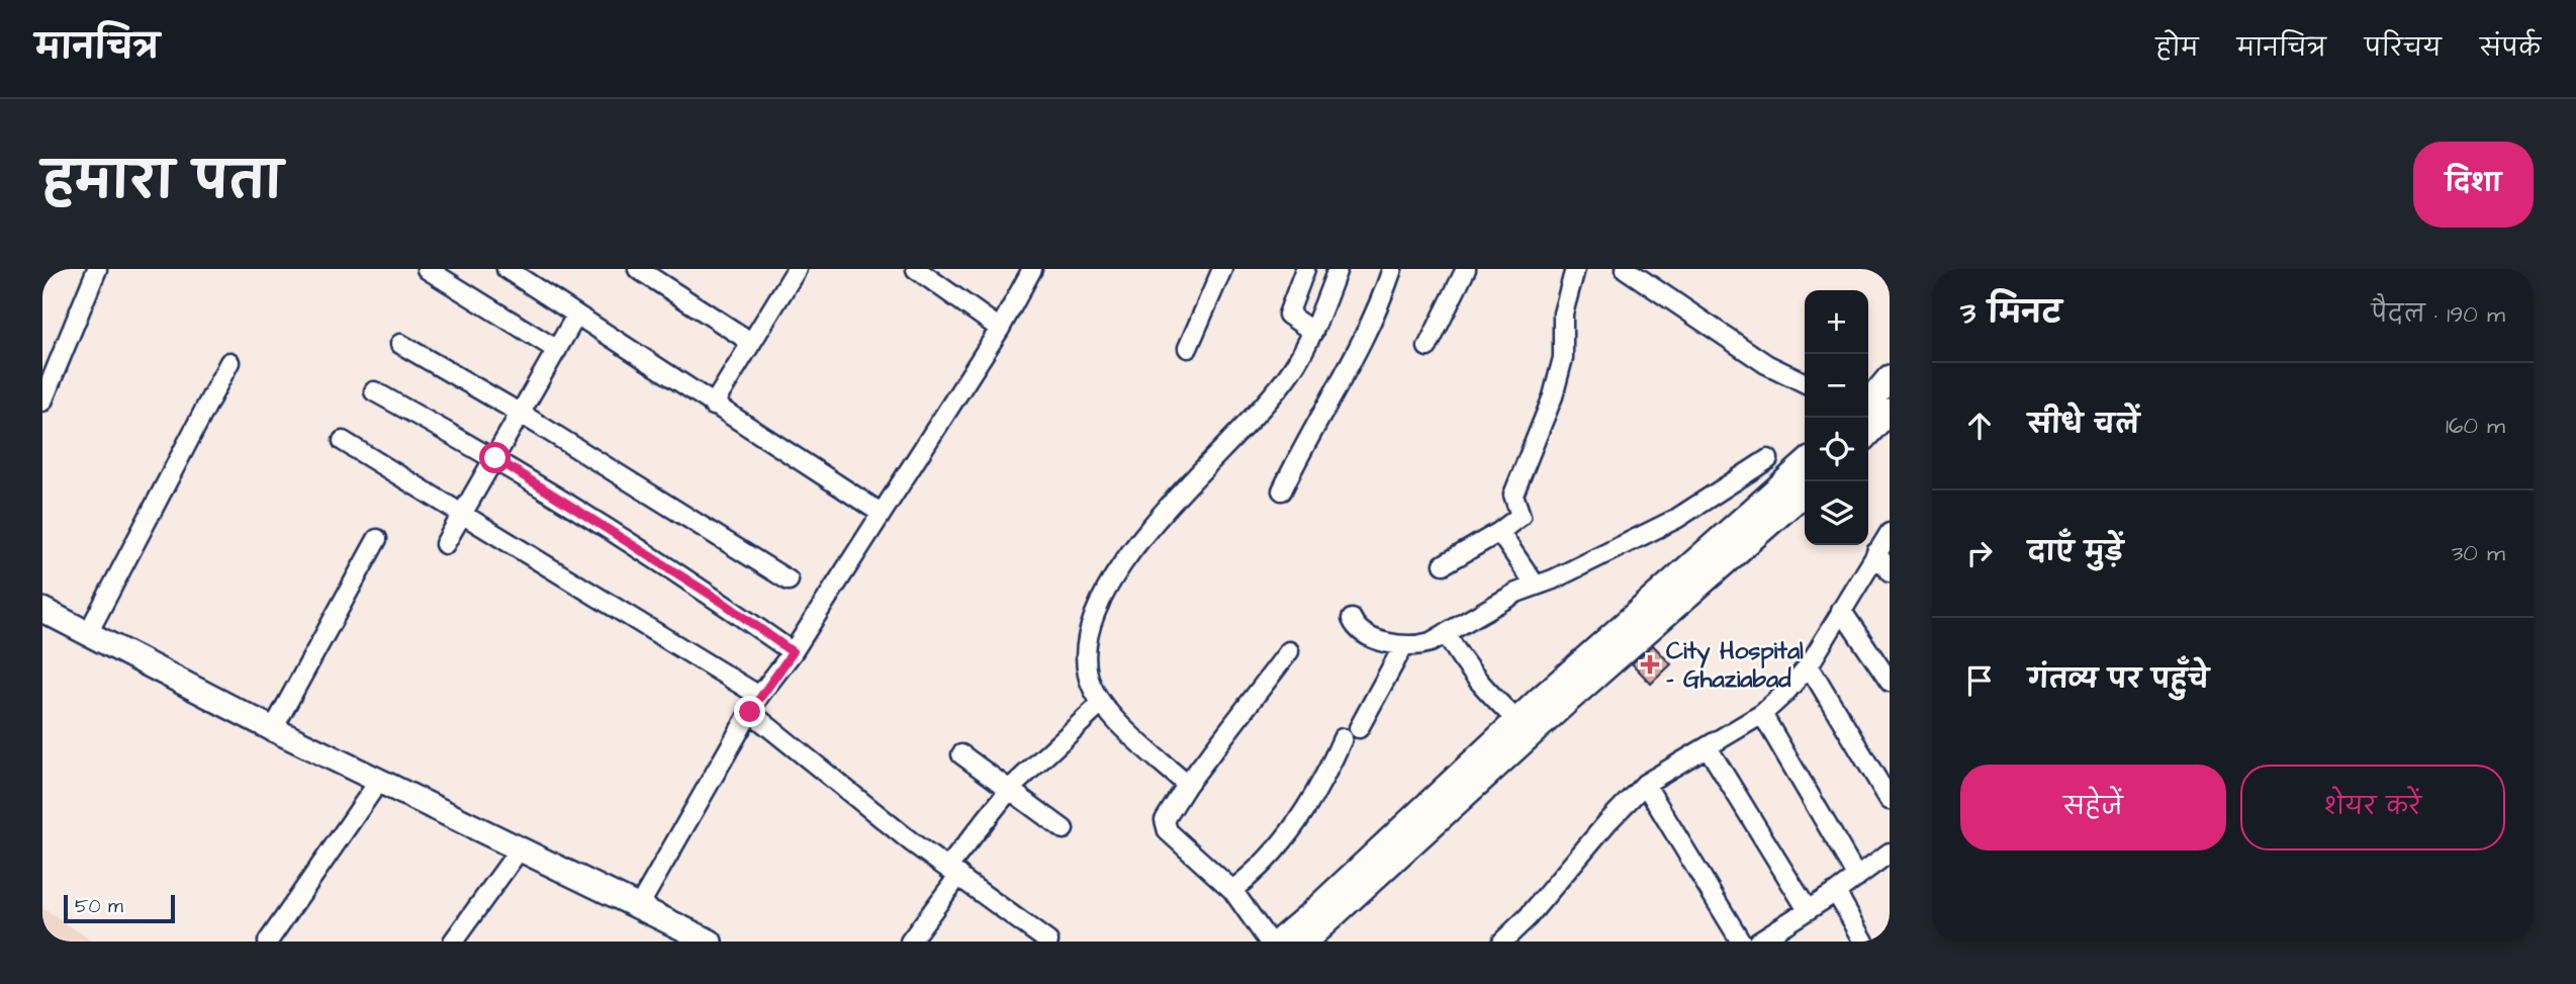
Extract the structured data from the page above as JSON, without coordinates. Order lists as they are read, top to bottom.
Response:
{
  "places": {
    "health": ["City Hospital - Ghaziabad"]
  },
  "scale_bar": "50 m",
  "page": {
    "header": "मानचित्र",
    "nav": [
      "होम",
      "मानचित्र",
      "परिचय",
      "संपर्क"
    ],
    "title": "हमारा पता",
    "buttons": [
      "दिशा",
      ["सहेजें", "शेयर करें"]
    ],
    "heading": ["3 मिनट", "पैदल · 190 m"],
    "map_buttons": ["+", "−"],
    "list": [
      ["सीधे चलें", "160 m"],
      ["दाएँ मुड़ें", "30 m"],
      "गंतव्य पर पहुँचे"
    ],
    "scale": "50 m"
  }
}
